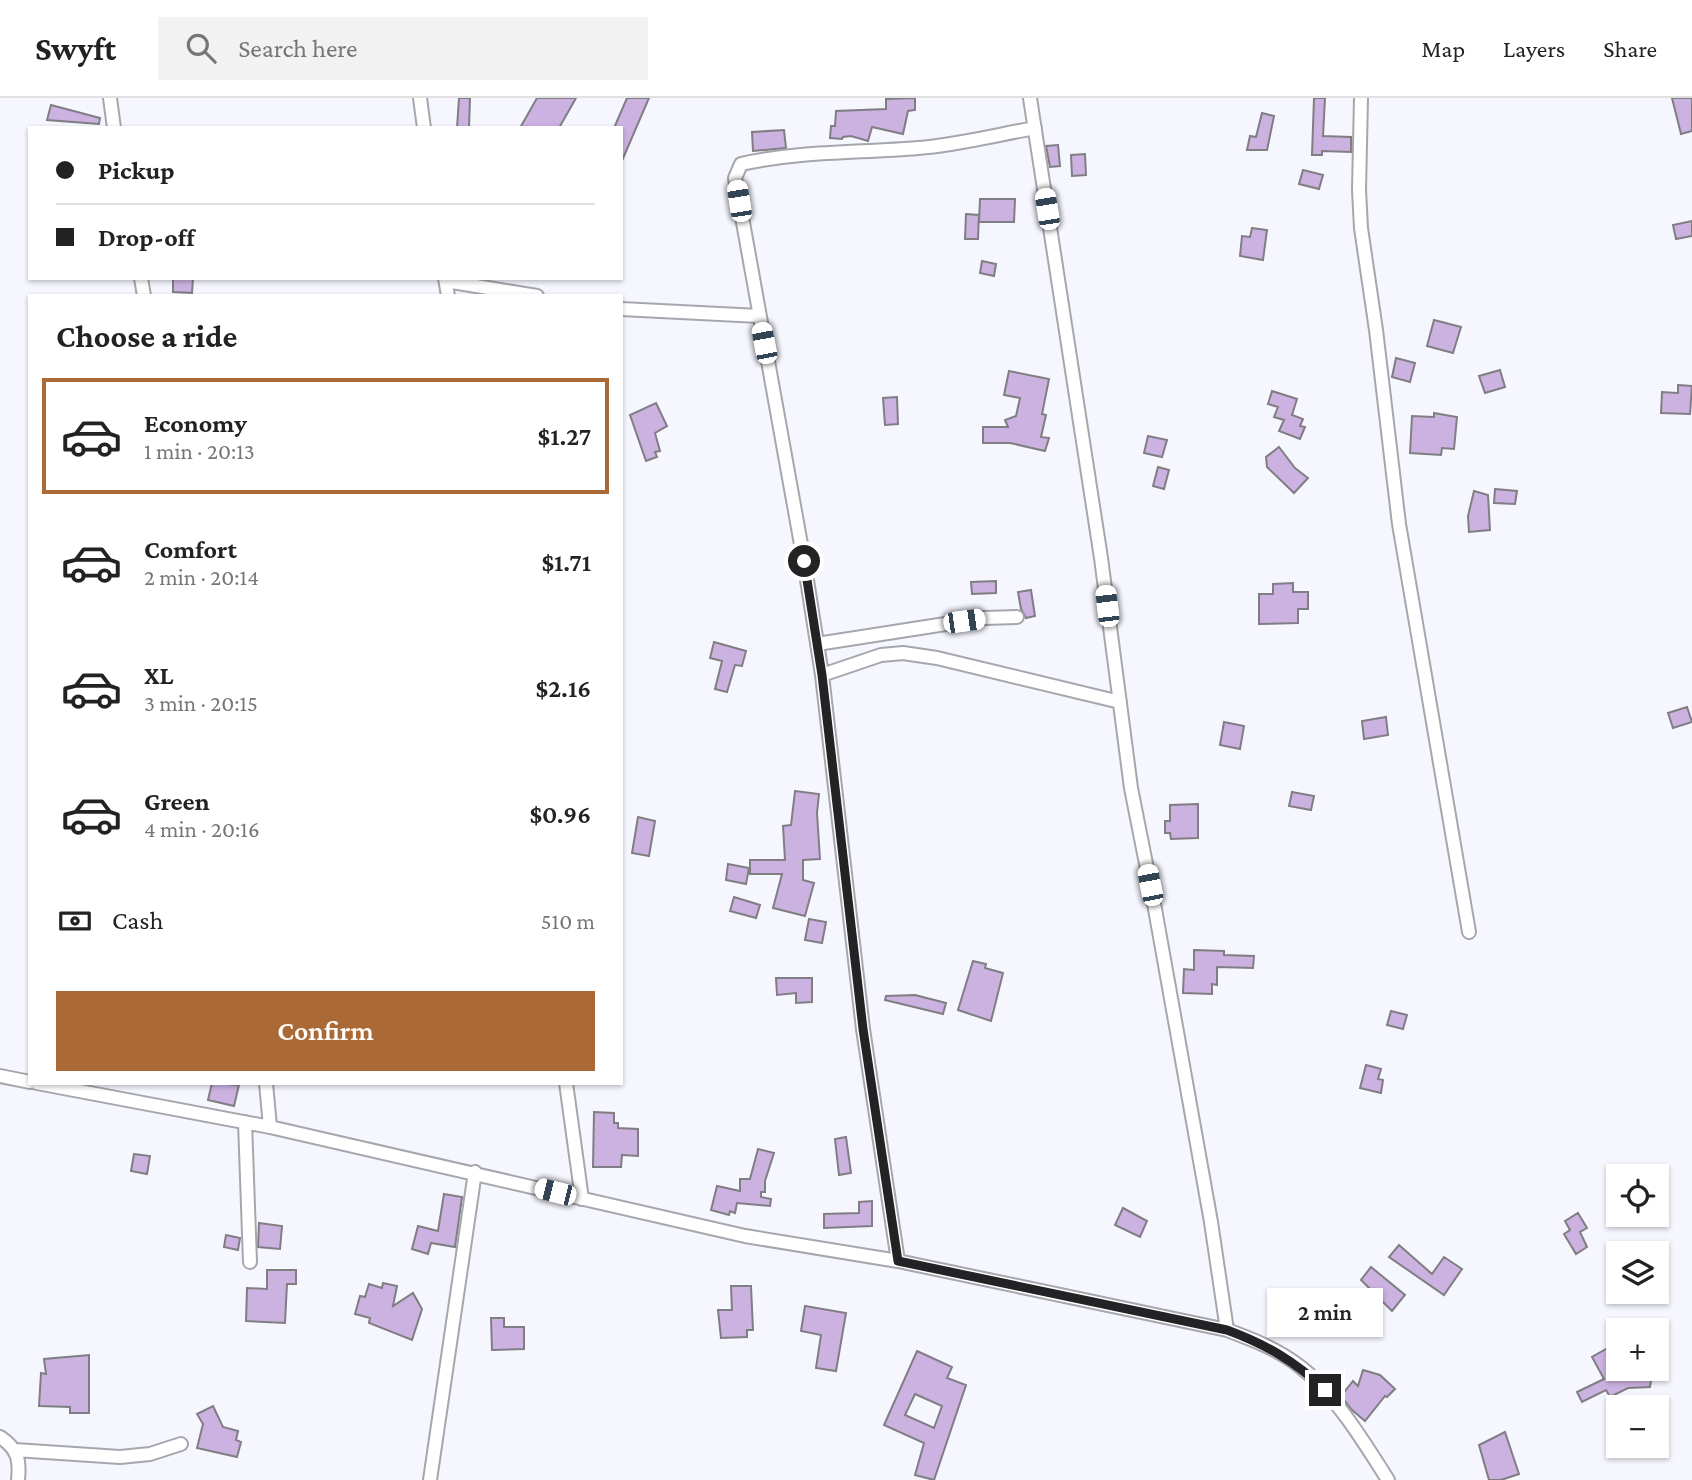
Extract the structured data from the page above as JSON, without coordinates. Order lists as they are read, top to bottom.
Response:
{
  "page": {
    "header": "Swyft",
    "search": "Search here",
    "nav": ["Map", "Layers", "Share"],
    "banner": ["Pickup", "Drop-off"],
    "heading": "Choose a ride",
    "list": [
      {
        "name": "Economy",
        "note": "1 min · 20:13",
        "value": "$1.27"
      },
      {
        "name": "Comfort",
        "note": "2 min · 20:14",
        "value": "$1.71"
      },
      {
        "name": "XL",
        "note": "3 min · 20:15",
        "value": "$2.16"
      },
      {
        "name": "Green",
        "note": "4 min · 20:16",
        "value": "$0.96"
      }
    ],
    "pay": ["Cash", "510 m"],
    "buttons": "Confirm",
    "map_buttons": ["+", "−"],
    "bubble": "2 min"
  }
}
